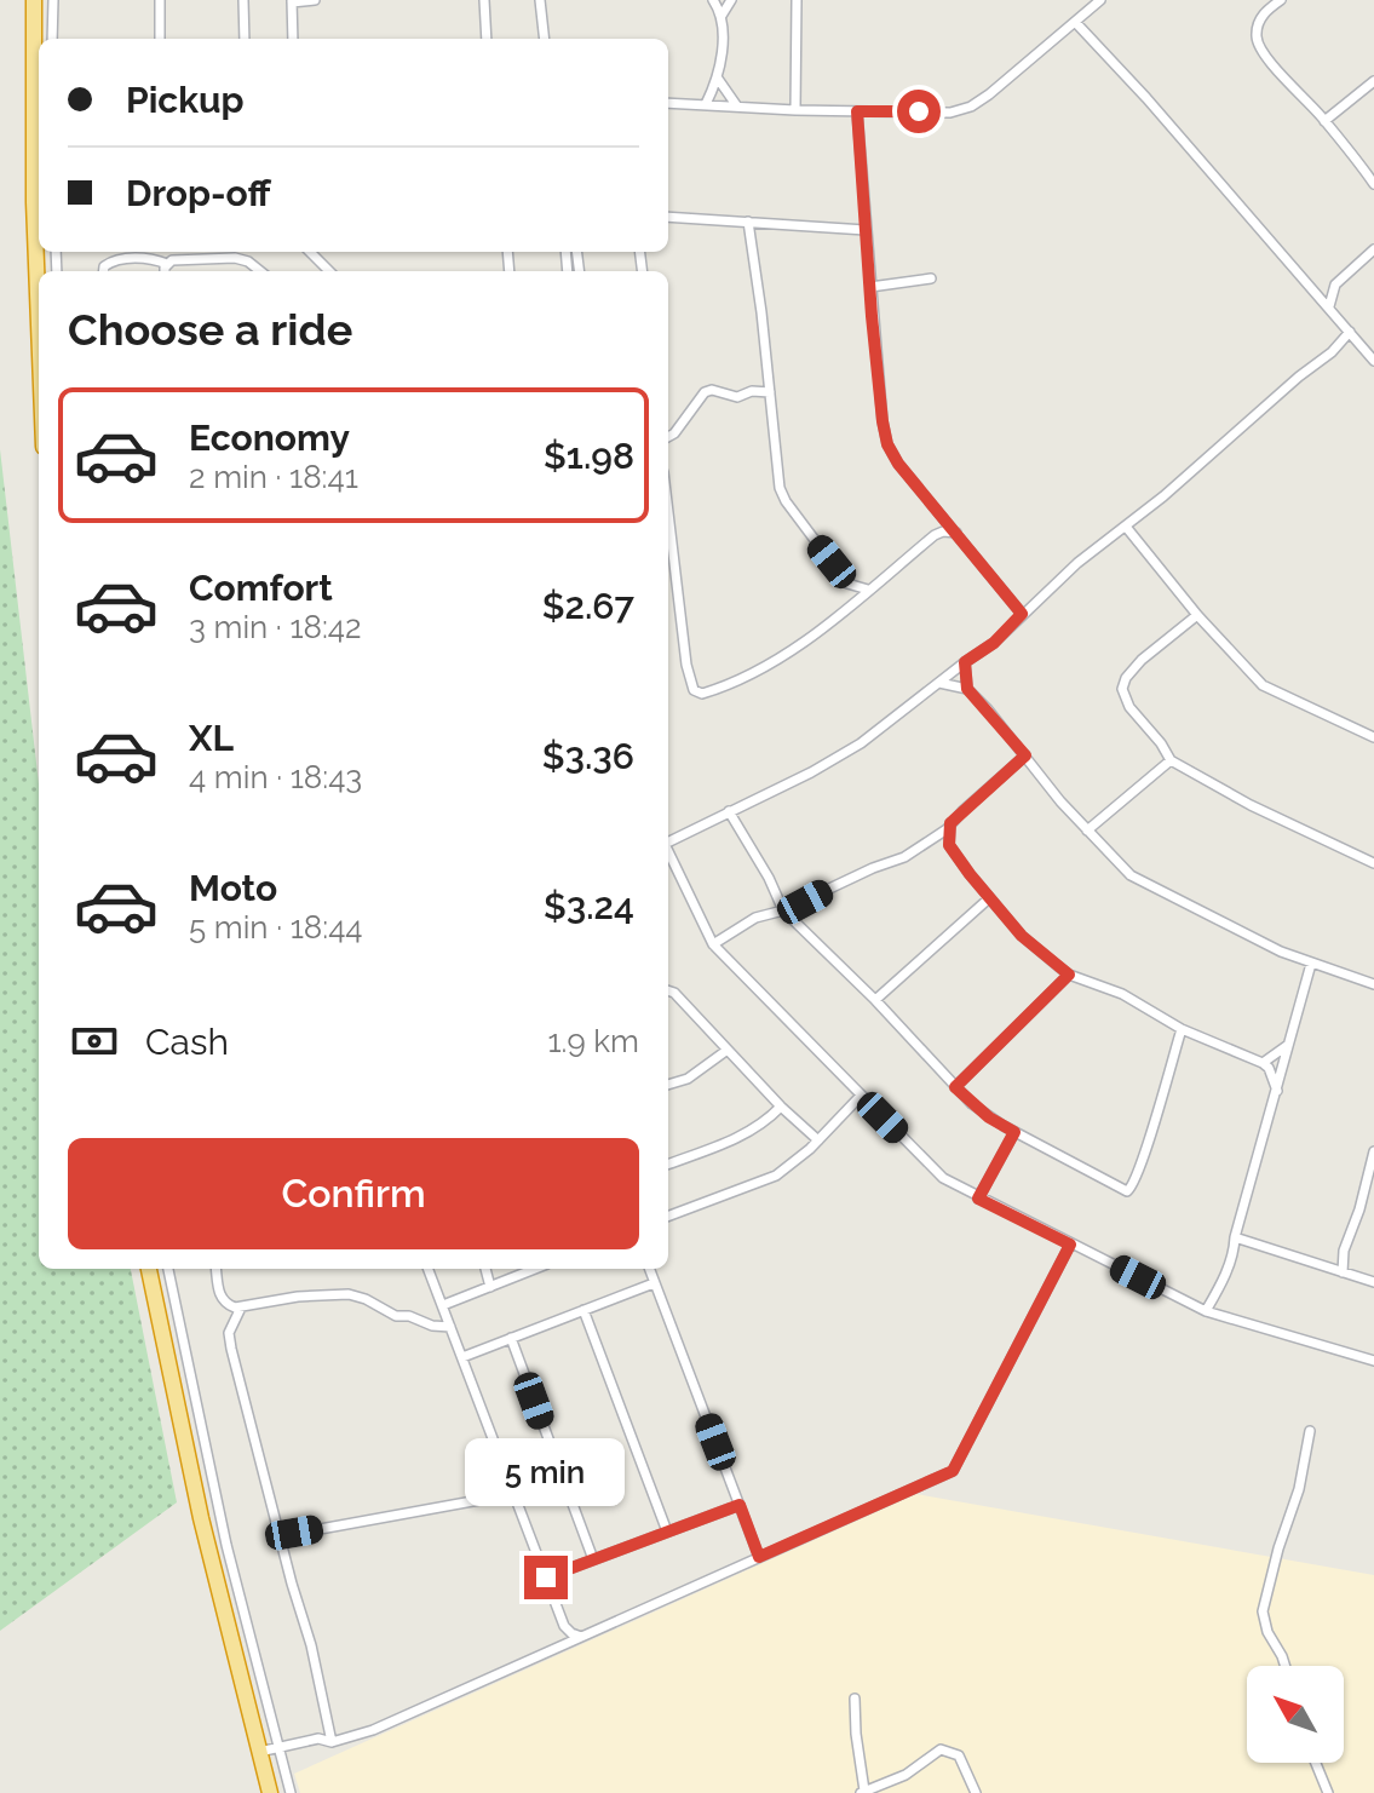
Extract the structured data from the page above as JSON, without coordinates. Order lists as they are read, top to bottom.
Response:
{
  "north": "top left",
  "page": {
    "banner": ["Pickup", "Drop-off"],
    "heading": "Choose a ride",
    "list": [
      {
        "name": "Economy",
        "note": "2 min · 18:41",
        "value": "$1.98"
      },
      {
        "name": "Comfort",
        "note": "3 min · 18:42",
        "value": "$2.67"
      },
      {
        "name": "XL",
        "note": "4 min · 18:43",
        "value": "$3.36"
      },
      {
        "name": "Moto",
        "note": "5 min · 18:44",
        "value": "$3.24"
      }
    ],
    "pay": ["Cash", "1.9 km"],
    "buttons": "Confirm",
    "bubble": "5 min"
  }
}
